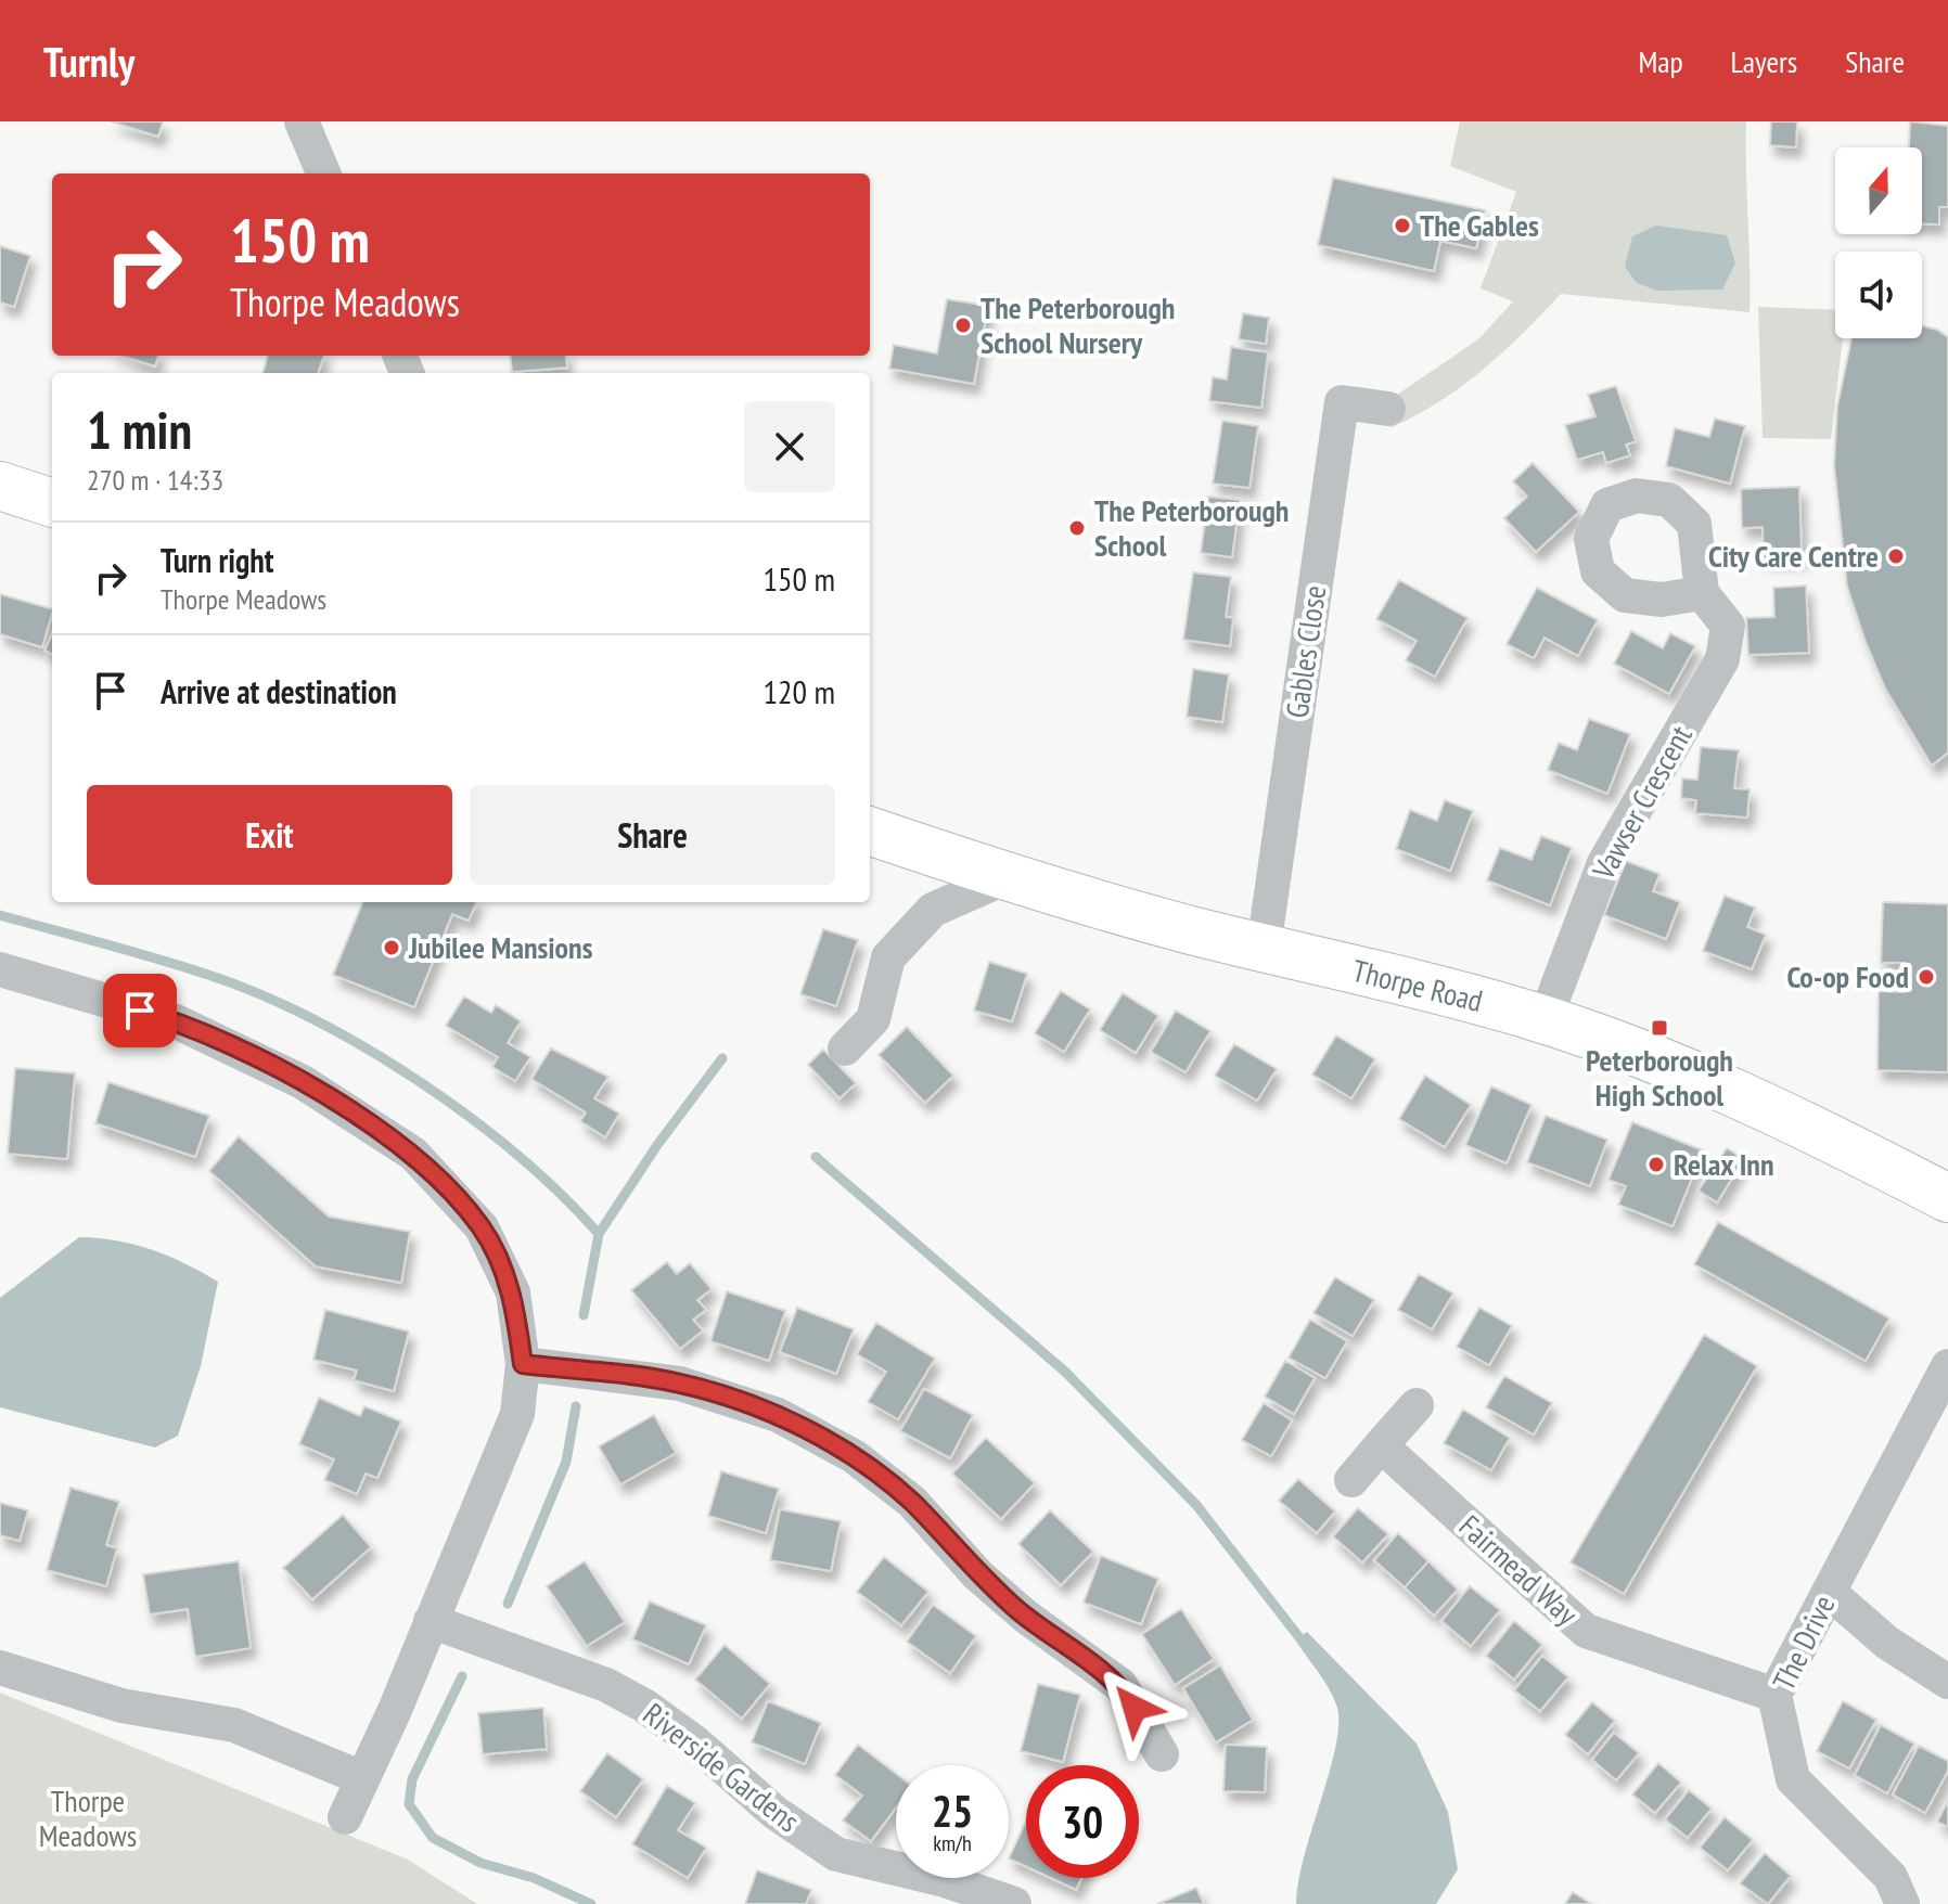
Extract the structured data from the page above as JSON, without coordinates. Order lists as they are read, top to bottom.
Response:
{
  "streets": {
    "main road": ["Thorpe Road"],
    "street": [
      "Gables Close",
      "Vawser Crescent",
      "Fairmead Way",
      "The Drive",
      "Riverside Gardens"
    ]
  },
  "crossings": [
    ["Gables Close", "Thorpe Road"],
    ["Vawser Crescent", "Thorpe Road"],
    ["Fairmead Way", "The Drive"]
  ],
  "parks": ["Thorpe Meadows"],
  "places": {
    "other": [
      "The Gables",
      "The Peterborough School Nursery",
      "The Peterborough School",
      "City Care Centre",
      "Jubilee Mansions",
      "Co-op Food",
      "Relax Inn"
    ],
    "transit": ["Peterborough High School"]
  },
  "north": "top",
  "page": {
    "header": "Turnly",
    "nav": ["Map", "Layers", "Share"],
    "turn": ["150 m", "Thorpe Meadows"],
    "heading": ["1 min", "270 m · 14:33"],
    "list": [
      {
        "name": "Turn right",
        "note": "Thorpe Meadows",
        "value": "150 m"
      },
      {
        "name": "Arrive at destination",
        "value": "120 m"
      }
    ],
    "buttons": ["Exit", "Share"],
    "speed": "25 km/h",
    "limit": "30"
  }
}
